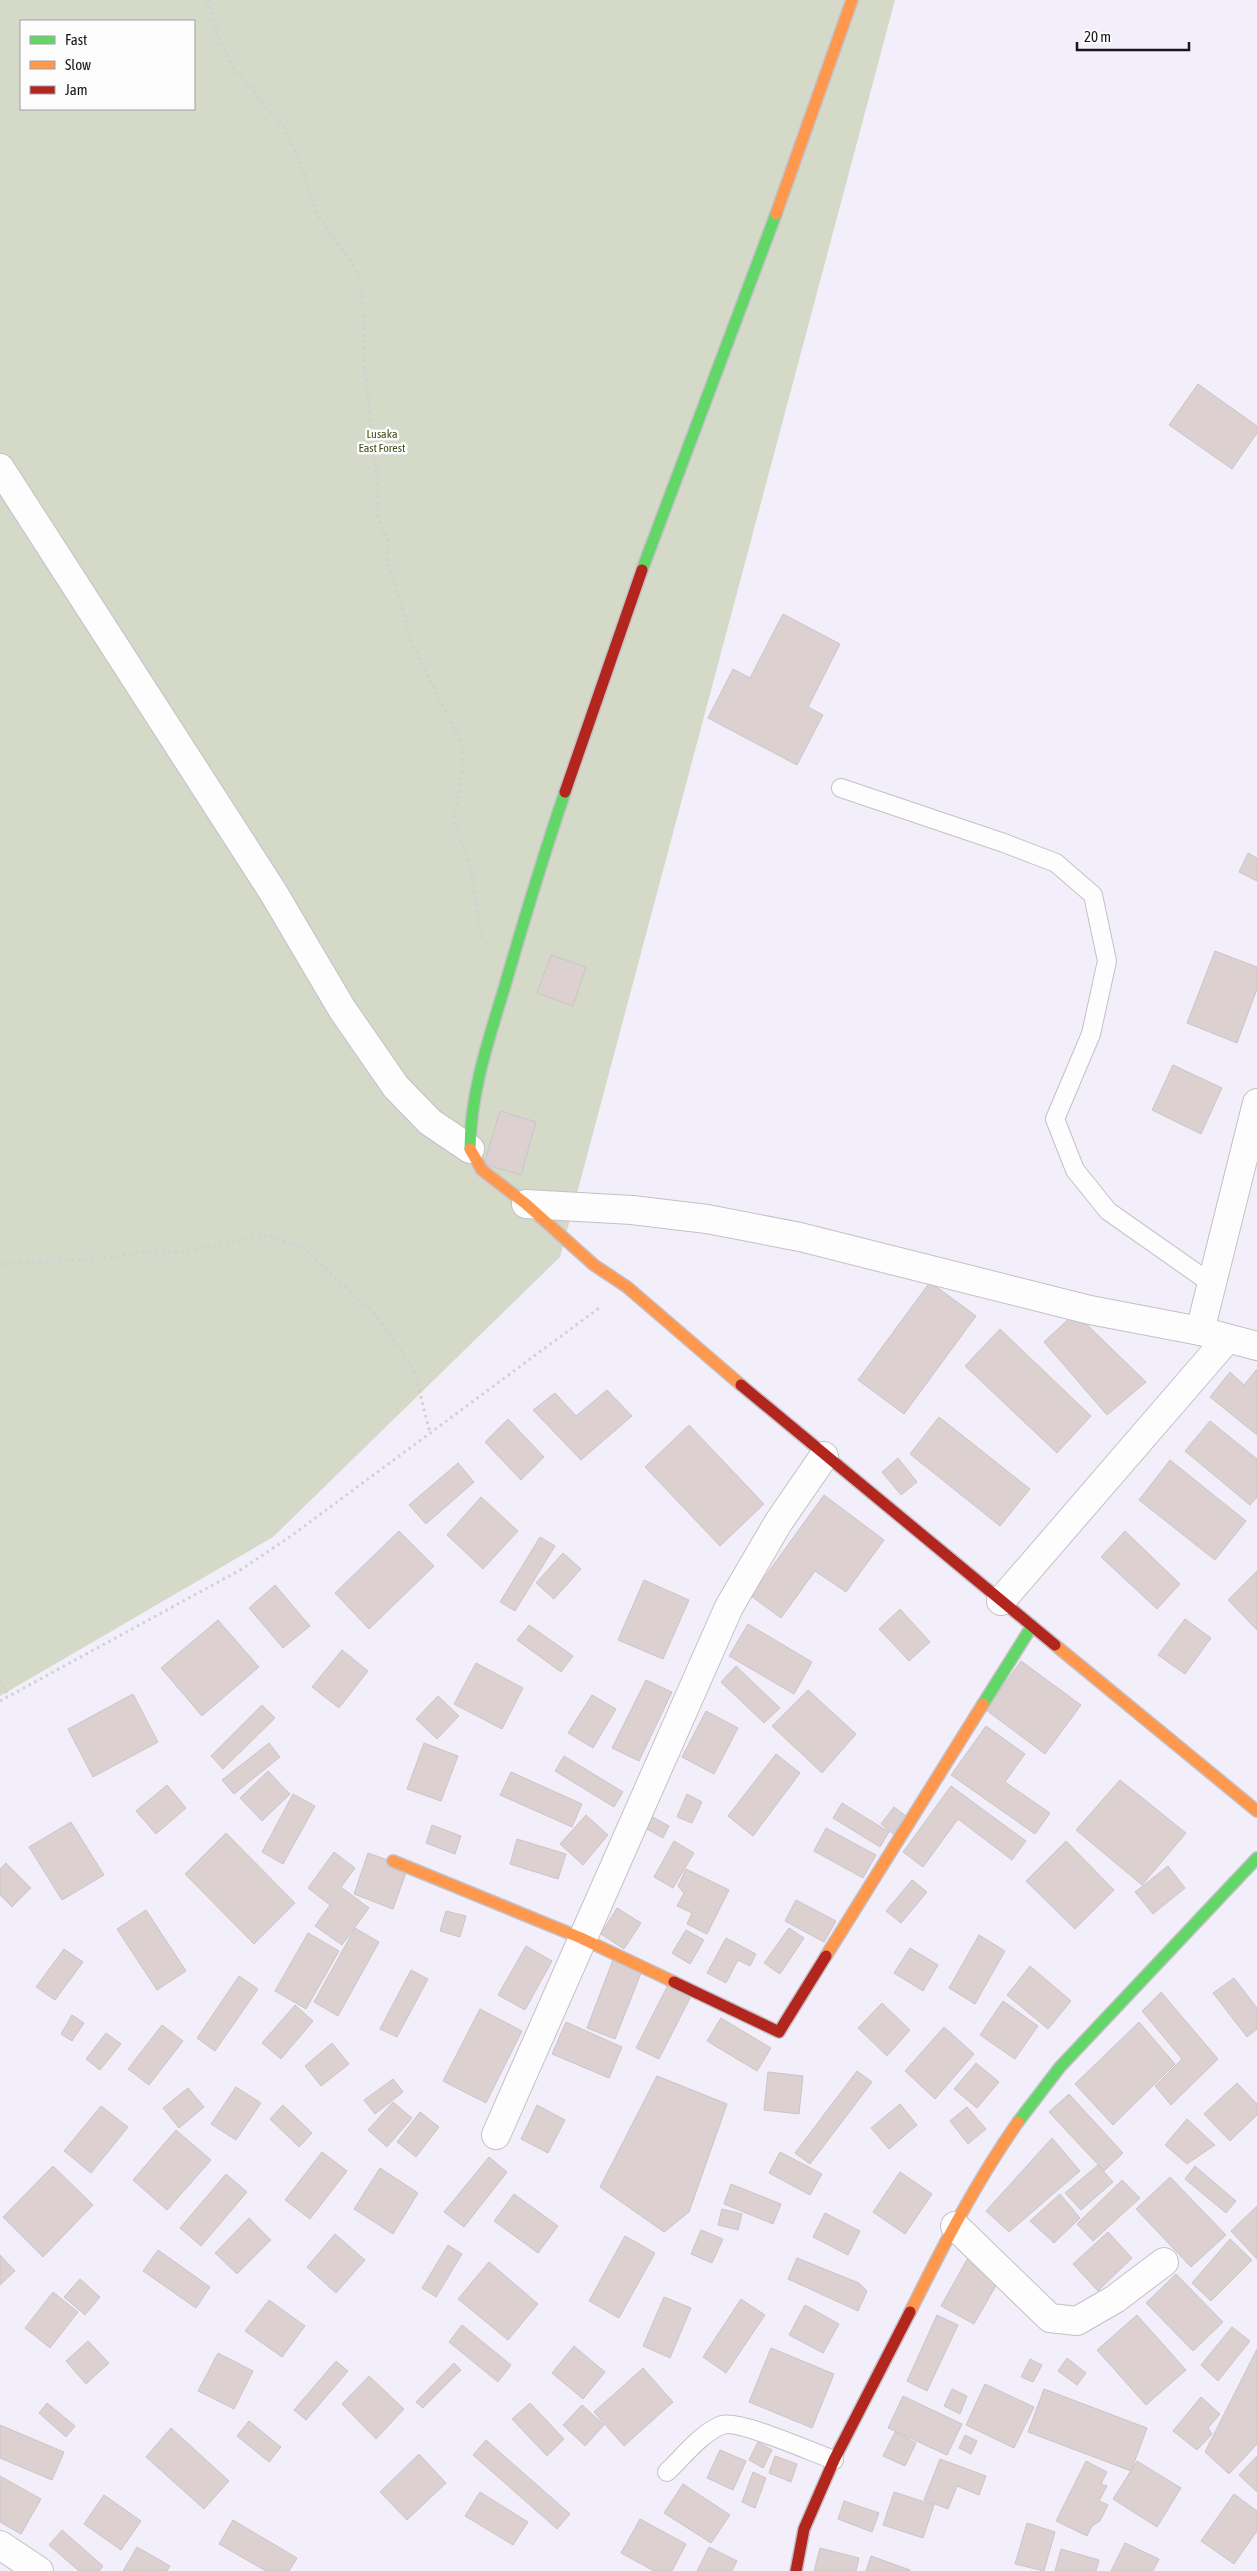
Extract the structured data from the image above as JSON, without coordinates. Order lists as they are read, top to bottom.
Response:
{
  "parks": ["Lusaka East Forest"],
  "legend": ["Fast", "Slow", "Jam"],
  "scale_bar": "20 m"
}
